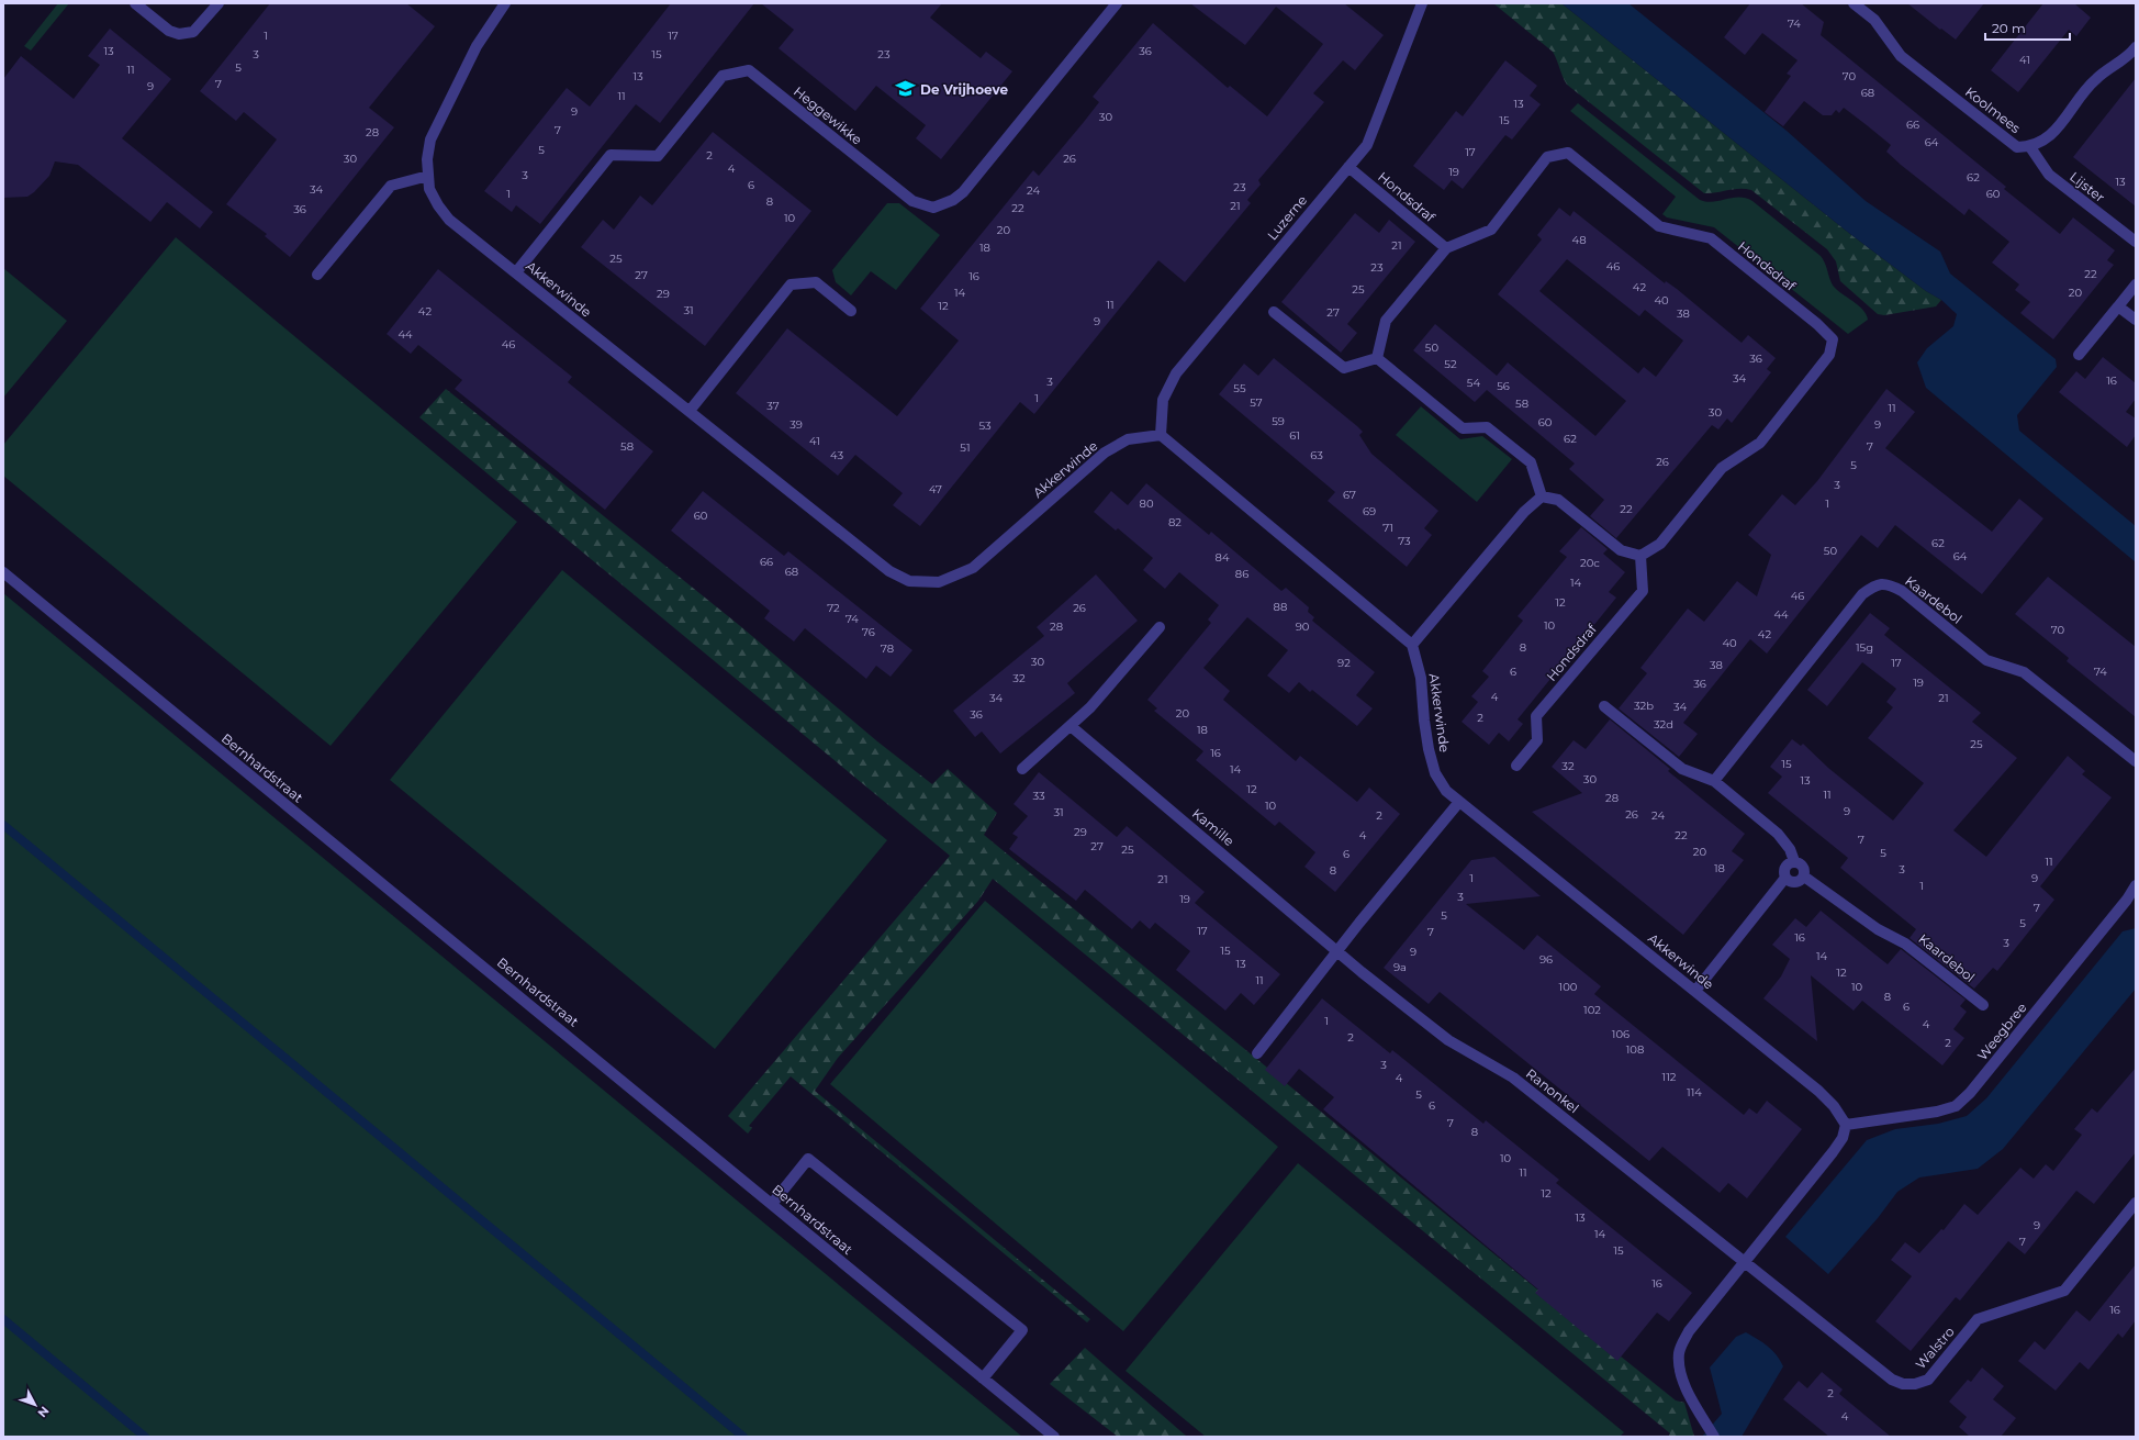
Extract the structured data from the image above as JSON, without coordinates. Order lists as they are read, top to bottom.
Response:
{
  "streets": {
    "street": [
      "Koolmees",
      "Heggewikke",
      "Lijster",
      "Hondsdraf",
      "Luzerne",
      "Akkerwinde",
      "Kaardebol",
      "Bernhardstraat",
      "Kamille",
      "Weegbree",
      "Ranonkel",
      "Walstro"
    ]
  },
  "crossings": [
    ["Koolmees", "Lijster"],
    ["Heggewikke", "Akkerwinde"],
    ["Hondsdraf", "Luzerne"],
    ["Luzerne", "Akkerwinde"],
    ["Akkerwinde", "Weegbree"],
    ["Kamille", "Ranonkel"],
    ["Ranonkel", "Walstro"]
  ],
  "places": {
    "school or university": ["De Vrijhoeve"]
  },
  "house_numbers": [
    "74",
    "1",
    "17",
    "13",
    "36",
    "3",
    "15",
    "23",
    "41",
    "5",
    "11",
    "13",
    "70",
    "7",
    "9",
    "68",
    "11",
    "13",
    "9",
    "30",
    "15",
    "66",
    "7",
    "28",
    "64",
    "5",
    "17",
    "2",
    "30",
    "26",
    "4",
    "19",
    "3",
    "62",
    "13",
    "6",
    "23",
    "34",
    "24",
    "1",
    "60",
    "8",
    "21",
    "22",
    "36",
    "10",
    "20",
    "48",
    "21",
    "18",
    "25",
    "46",
    "23",
    "22",
    "27",
    "16",
    "42",
    "25",
    "14",
    "20",
    "29",
    "40",
    "11",
    "12",
    "31",
    "42",
    "27",
    "38",
    "9",
    "44",
    "46",
    "50",
    "36",
    "52",
    "34",
    "16",
    "3",
    "54",
    "56",
    "55",
    "1",
    "57",
    "58",
    "37",
    "11",
    "30",
    "59",
    "60",
    "39",
    "9",
    "53",
    "61",
    "62",
    "41",
    "58",
    "7",
    "51",
    "43",
    "63",
    "26",
    "5",
    "3",
    "47",
    "67",
    "80",
    "1",
    "22",
    "69",
    "60",
    "82",
    "71",
    "73",
    "62",
    "50",
    "64",
    "84",
    "66",
    "20c",
    "68",
    "86",
    "14",
    "46",
    "12",
    "88",
    "72",
    "26",
    "44",
    "74",
    "10",
    "28",
    "90",
    "70",
    "76",
    "42",
    "40",
    "8",
    "15g",
    "78",
    "30",
    "92",
    "17",
    "38",
    "6",
    "74",
    "32",
    "19",
    "36",
    "4",
    "34",
    "21",
    "32b",
    "34",
    "20",
    "36",
    "2",
    "32d",
    "18",
    "25",
    "16",
    "15",
    "32",
    "14",
    "30",
    "13",
    "12",
    "11",
    "33",
    "28",
    "10",
    "9",
    "31",
    "26",
    "2",
    "24",
    "29",
    "4",
    "22",
    "7",
    "27",
    "25",
    "20",
    "5",
    "6",
    "11",
    "18",
    "3",
    "8",
    "1",
    "9",
    "21",
    "1",
    "3",
    "19",
    "7",
    "5",
    "5",
    "17",
    "7",
    "16",
    "3",
    "15",
    "9",
    "14",
    "96",
    "13",
    "9a",
    "12",
    "11",
    "100",
    "10",
    "8",
    "6",
    "102",
    "1",
    "4",
    "106",
    "2",
    "2",
    "108",
    "3",
    "112",
    "4",
    "114",
    "5",
    "6",
    "7",
    "8",
    "10",
    "11",
    "12",
    "13",
    "9",
    "14",
    "7",
    "15",
    "16",
    "16",
    "2",
    "4"
  ],
  "scale_bar": "20 m",
  "north": "bottom right"
}
